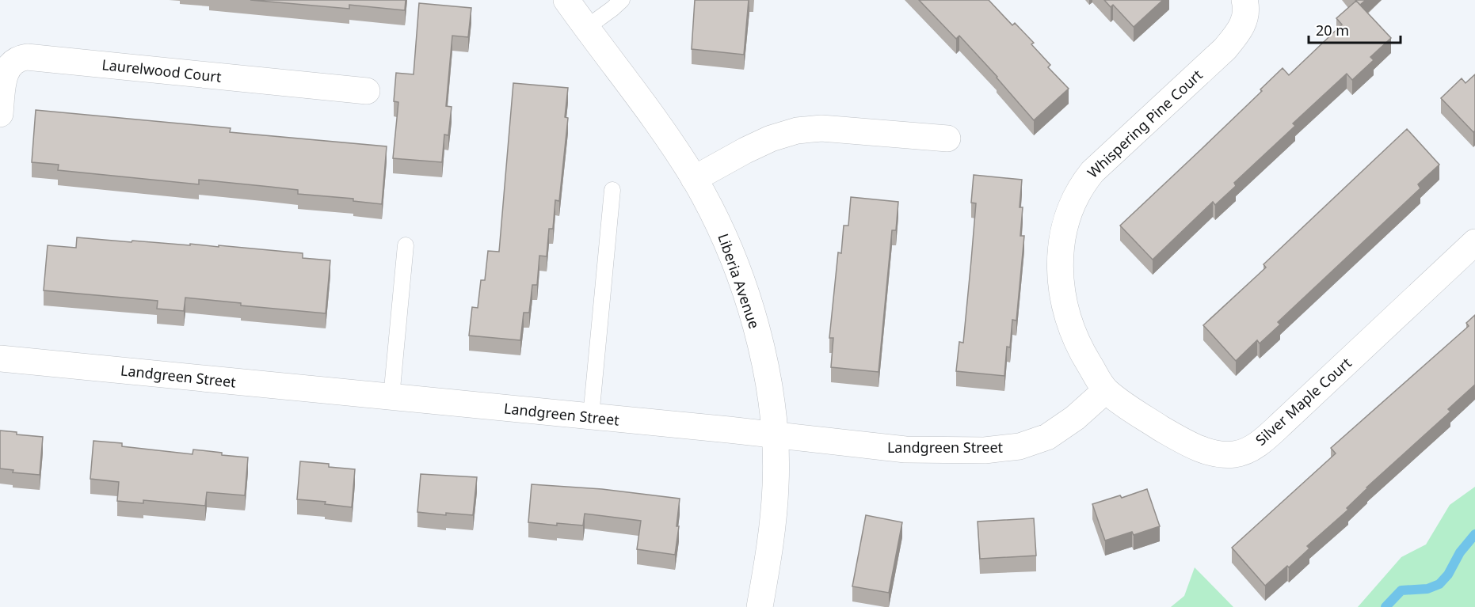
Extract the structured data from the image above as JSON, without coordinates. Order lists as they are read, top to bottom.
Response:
{
  "streets": {
    "street": [
      "Laurelwood Court",
      "Whispering Pine Court",
      "Liberia Avenue",
      "Landgreen Street",
      "Silver Maple Court"
    ]
  },
  "crossings": [
    ["Whispering Pine Court", "Landgreen Street"],
    ["Whispering Pine Court", "Silver Maple Court"],
    ["Liberia Avenue", "Landgreen Street"],
    ["Landgreen Street", "Silver Maple Court"]
  ],
  "scale_bar": "20 m"
}
